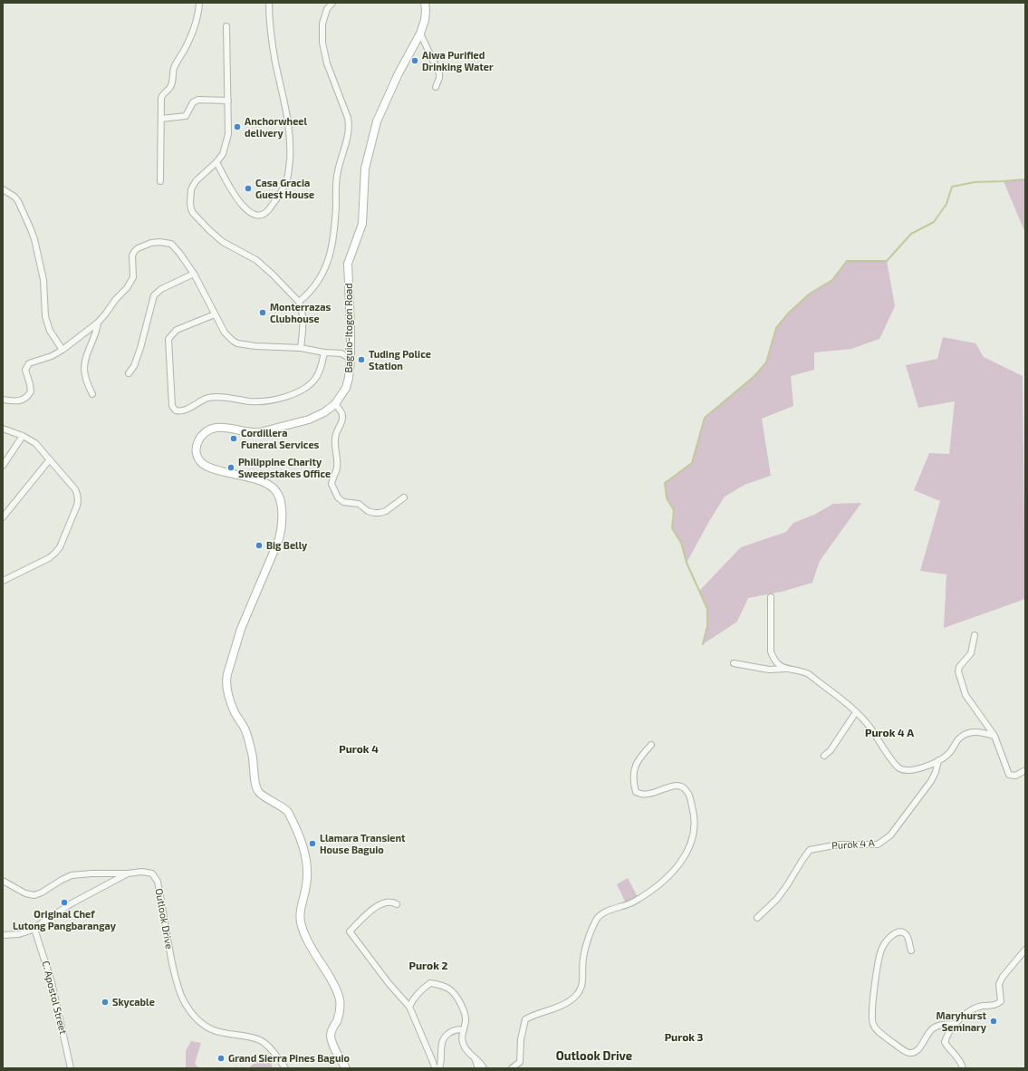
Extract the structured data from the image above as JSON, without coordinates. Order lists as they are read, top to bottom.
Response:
{
  "streets": {
    "main road": ["Baguio-Itogon Road"],
    "street": ["Purok 4 A", "Outlook Drive", "C. Apostol Street"]
  },
  "crossings": [
    ["Outlook Drive", "C. Apostol Street"]
  ],
  "districts": [
    "Purok 4 A",
    "Purok 4",
    "Purok 2",
    "Purok 3",
    "Outlook Drive"
  ],
  "places": [
    "Aiwa Purified Drinking Water",
    "Anchorwheel delivery",
    "Casa Gracia Guest House",
    "Monterrazas Clubhouse",
    "Tuding Police Station",
    "Cordillera Funeral Services",
    "Philippine Charity Sweepstakes Office",
    "Big Belly",
    "Llamara Transient House Baguio",
    "Original Chef Lutong Pangbarangay",
    "Skycable",
    "Maryhurst Seminary",
    "Grand Sierra Pines Baguio"
  ]
}
